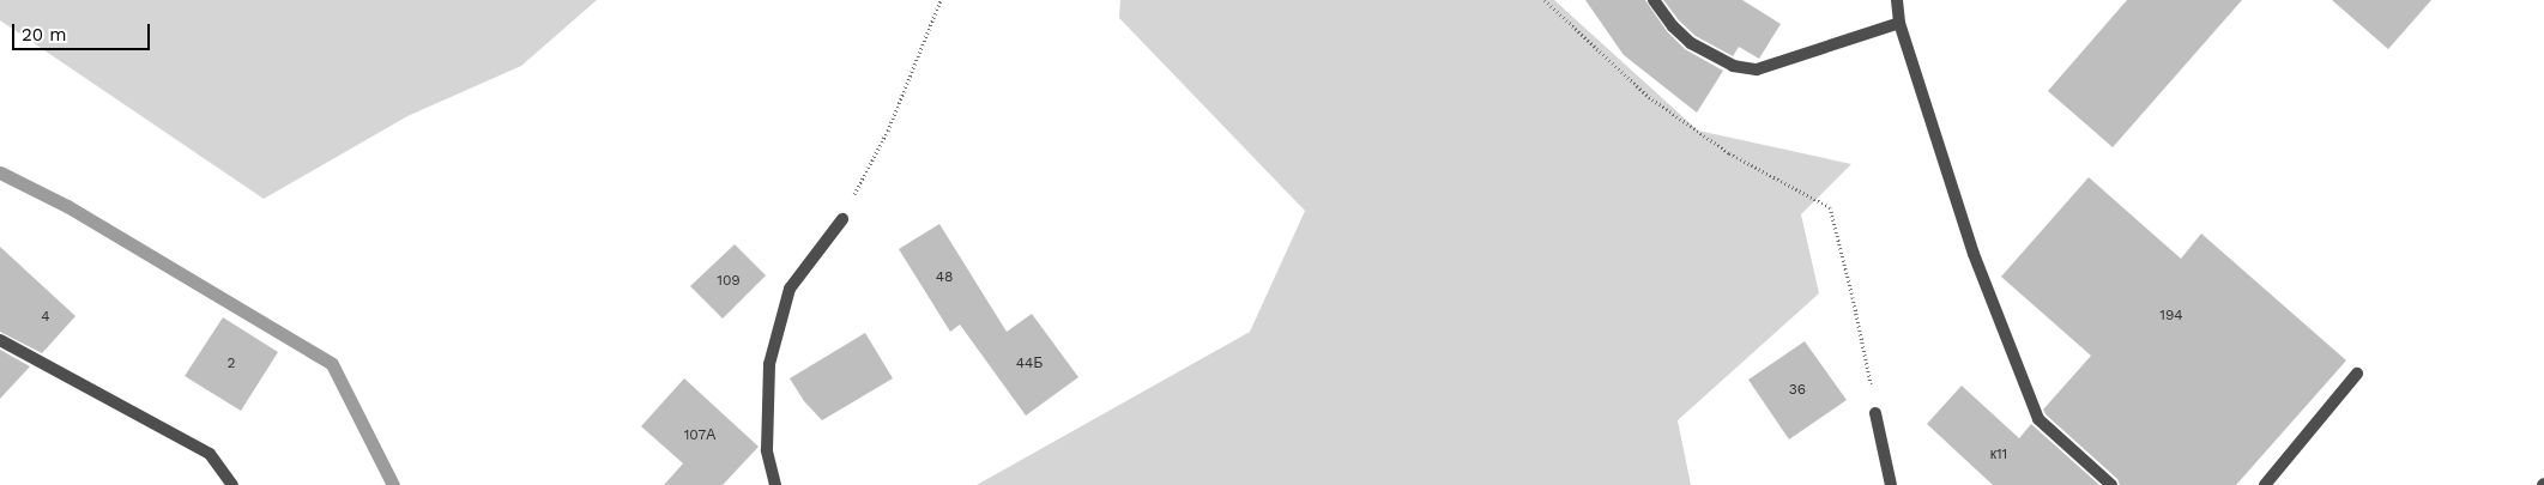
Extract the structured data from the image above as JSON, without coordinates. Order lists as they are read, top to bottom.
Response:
{
  "house_numbers": [
    "48",
    "109",
    "194",
    "4",
    "2",
    "44Б",
    "36",
    "107А",
    "к11"
  ],
  "scale_bar": "20 m"
}
